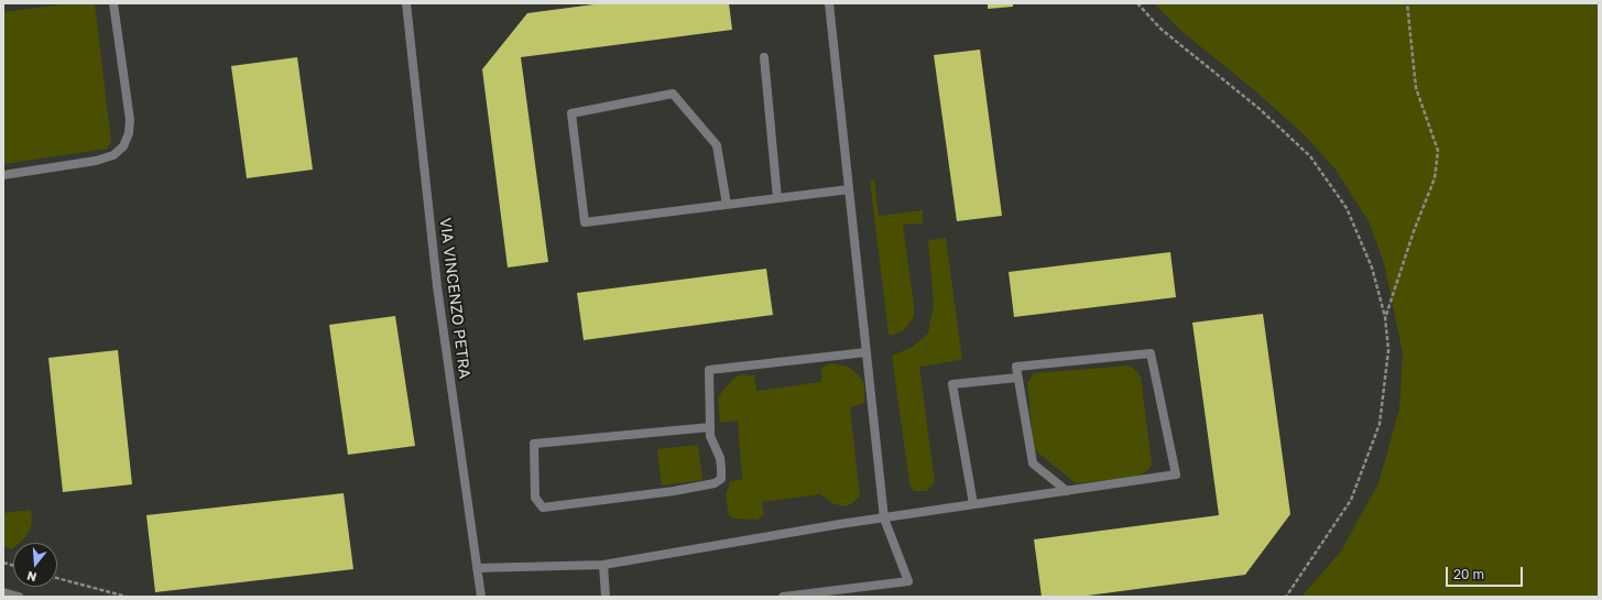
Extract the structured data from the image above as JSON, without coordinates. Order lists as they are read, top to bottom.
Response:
{
  "streets": {
    "street": ["VIA VINCENZO PETRA"]
  },
  "scale_bar": "20 m",
  "north": "bottom"
}
